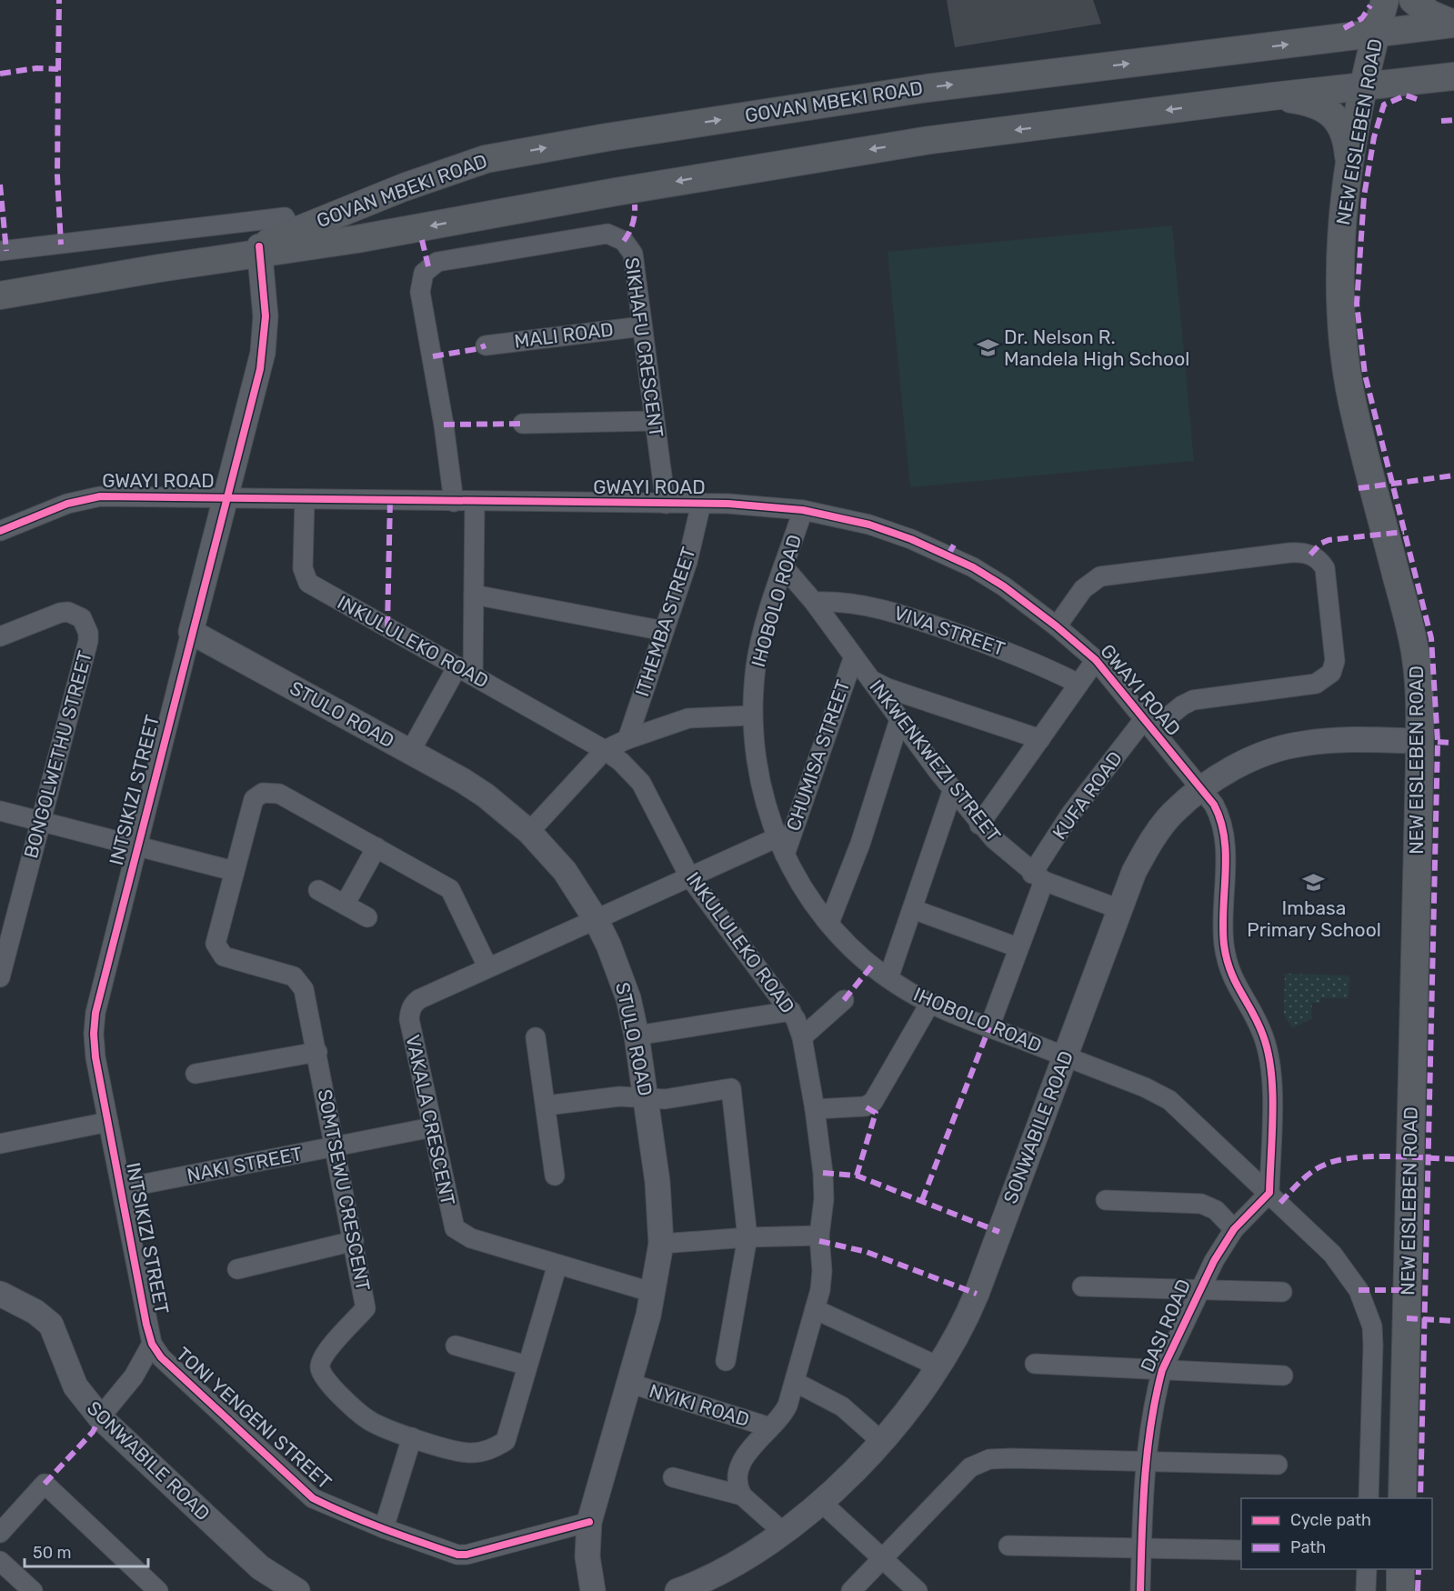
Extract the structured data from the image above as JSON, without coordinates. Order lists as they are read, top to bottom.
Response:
{
  "streets": {
    "main road": ["GOVAN MBEKI ROAD", "NEW EISLEBEN ROAD"],
    "street": [
      "MALI ROAD",
      "SIKHAFU CRESCENT",
      "GWAYI ROAD",
      "IHOBOLO ROAD",
      "ITHEMBA STREET",
      "VIVA STREET",
      "INKULULEKO ROAD",
      "STULO ROAD",
      "BONGOLWETHU STREET",
      "CHUMISA STREET",
      "INKWENKWEZI STREET",
      "INTSIKIZI STREET",
      "KUFA ROAD",
      "VAKALA CRESCENT",
      "SONWABILE ROAD",
      "NAKI STREET",
      "SOMTSEWU CRESCENT",
      "DASI ROAD",
      "NYIKI ROAD",
      "TONI YENGENI STREET"
    ]
  },
  "crossings": [
    ["GOVAN MBEKI ROAD", "NEW EISLEBEN ROAD"],
    ["GOVAN MBEKI ROAD", "INTSIKIZI STREET"],
    ["NEW EISLEBEN ROAD", "SONWABILE ROAD"],
    ["MALI ROAD", "SIKHAFU CRESCENT"],
    ["SIKHAFU CRESCENT", "GWAYI ROAD"],
    ["GWAYI ROAD", "IHOBOLO ROAD"],
    ["GWAYI ROAD", "ITHEMBA STREET"],
    ["GWAYI ROAD", "INKULULEKO ROAD"],
    ["GWAYI ROAD", "INTSIKIZI STREET"],
    ["GWAYI ROAD", "KUFA ROAD"],
    ["GWAYI ROAD", "SONWABILE ROAD"],
    ["GWAYI ROAD", "DASI ROAD"],
    ["IHOBOLO ROAD", "ITHEMBA STREET"],
    ["IHOBOLO ROAD", "CHUMISA STREET"],
    ["IHOBOLO ROAD", "INKWENKWEZI STREET"],
    ["IHOBOLO ROAD", "KUFA ROAD"],
    ["IHOBOLO ROAD", "VAKALA CRESCENT"],
    ["IHOBOLO ROAD", "SONWABILE ROAD"],
    ["IHOBOLO ROAD", "DASI ROAD"],
    ["ITHEMBA STREET", "INKULULEKO ROAD"],
    ["ITHEMBA STREET", "STULO ROAD"],
    ["VIVA STREET", "INKWENKWEZI STREET"],
    ["INKULULEKO ROAD", "VAKALA CRESCENT"],
    ["INKULULEKO ROAD", "NYIKI ROAD"],
    ["STULO ROAD", "INTSIKIZI STREET"],
    ["STULO ROAD", "VAKALA CRESCENT"],
    ["STULO ROAD", "NYIKI ROAD"],
    ["STULO ROAD", "TONI YENGENI STREET"],
    ["CHUMISA STREET", "INKWENKWEZI STREET"],
    ["INKWENKWEZI STREET", "KUFA ROAD"],
    ["INKWENKWEZI STREET", "SONWABILE ROAD"],
    ["INTSIKIZI STREET", "NAKI STREET"],
    ["INTSIKIZI STREET", "TONI YENGENI STREET"],
    ["VAKALA CRESCENT", "NAKI STREET"],
    ["VAKALA CRESCENT", "SOMTSEWU CRESCENT"],
    ["NAKI STREET", "SOMTSEWU CRESCENT"]
  ],
  "places": {
    "school or university": ["Dr. Nelson R. Mandela High School", "Imbasa Primary School"]
  },
  "legend": ["Cycle path", "Path"],
  "scale_bar": "50 m"
}
